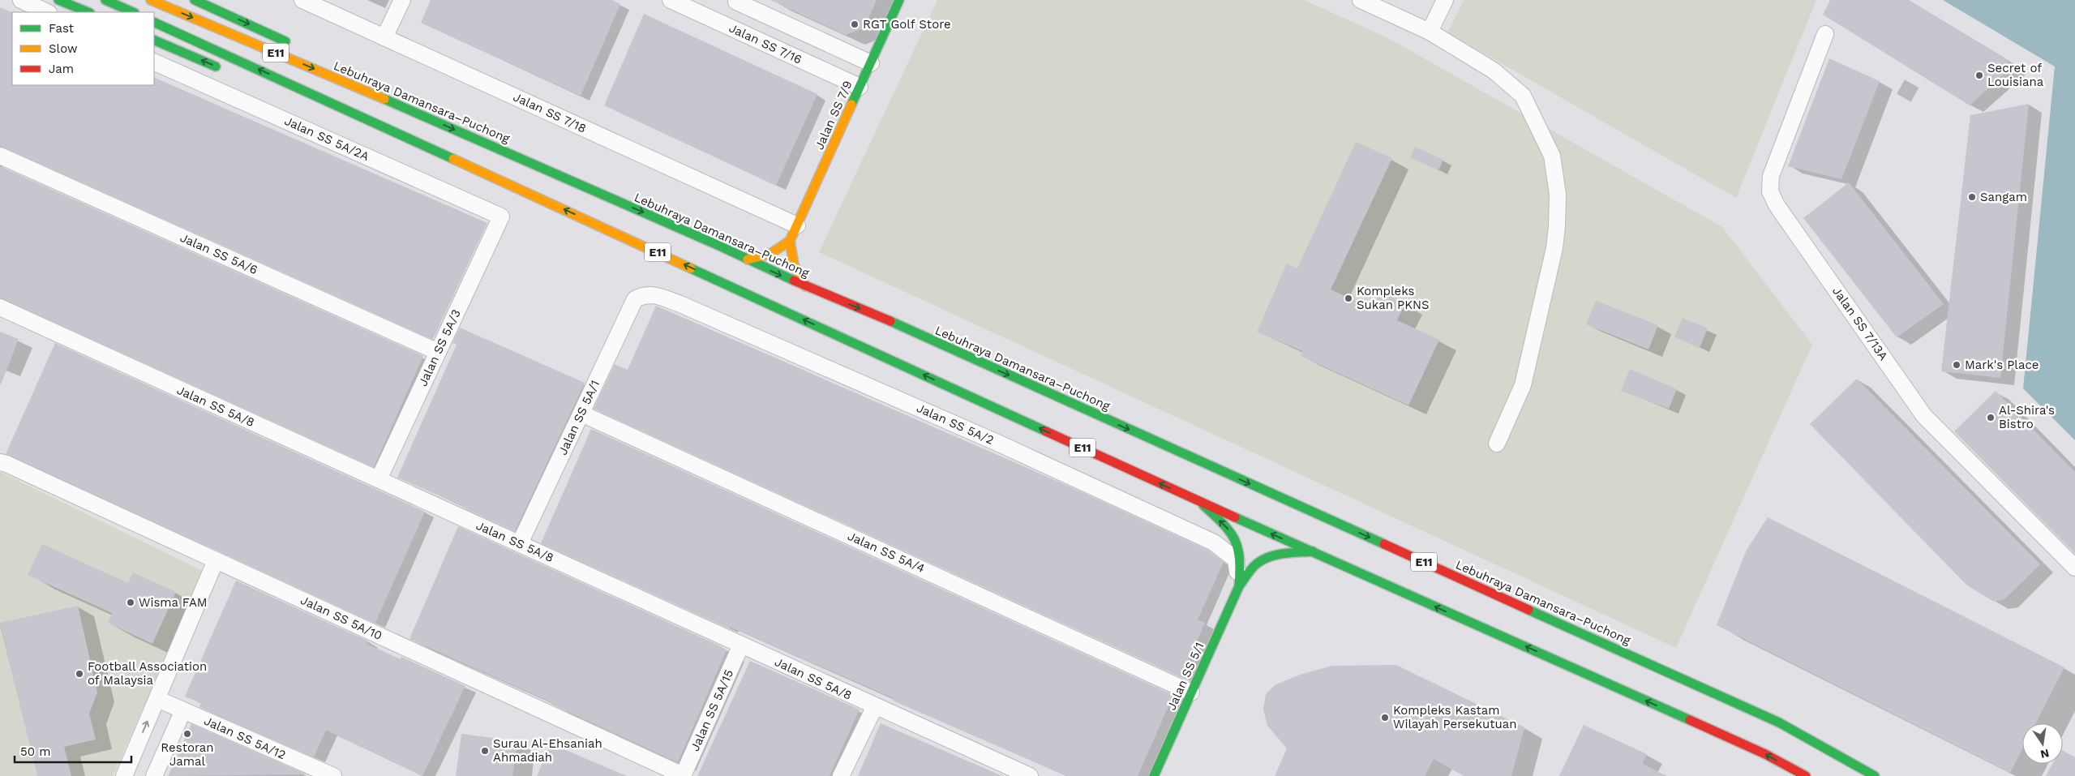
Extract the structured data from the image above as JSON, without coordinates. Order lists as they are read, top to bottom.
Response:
{
  "streets": {
    "main road": [
      "E11",
      "Lebuhraya Damansara–Puchong",
      "Jalan SS 7/9",
      "Jalan SS 5/1"
    ],
    "street": [
      "Jalan SS 7/16",
      "Jalan SS 7/18",
      "Jalan SS 5A/2A",
      "Jalan SS 5A/6",
      "Jalan SS 7/13A",
      "Jalan SS 5A/3",
      "Jalan SS 5A/8",
      "Jalan SS 5A/1",
      "Jalan SS 5A/2",
      "Jalan SS 5A/4",
      "Jalan SS 5A/10",
      "Jalan SS 5A/15",
      "Jalan SS 5A/12"
    ]
  },
  "crossings": [
    ["Jalan SS 7/16", "Jalan SS 7/9"],
    ["E11", "Jalan SS 5/1"],
    ["Lebuhraya Damansara–Puchong", "Jalan SS 7/9"],
    ["Jalan SS 7/18", "Jalan SS 7/9"],
    ["Jalan SS 5A/2A", "Jalan SS 5A/3"],
    ["Jalan SS 5A/6", "Jalan SS 5A/3"],
    ["Jalan SS 5A/3", "Jalan SS 5A/8"],
    ["Jalan SS 5A/8", "Jalan SS 5A/1"],
    ["Jalan SS 5A/8", "Jalan SS 5A/15"],
    ["Jalan SS 5A/1", "Jalan SS 5A/2"],
    ["Jalan SS 5A/1", "Jalan SS 5A/4"],
    ["Jalan SS 5A/2", "Jalan SS 5/1"],
    ["Jalan SS 5A/4", "Jalan SS 5/1"],
    ["Jalan SS 5A/10", "Jalan SS 5A/15"]
  ],
  "places": [
    "RGT Golf Store",
    "Secret of Louisiana",
    "Sangam",
    "Kompleks Sukan PKNS",
    "Mark's Place",
    "Al-Shira's Bistro",
    "Wisma FAM",
    "Football Association of Malaysia",
    "Kompleks Kastam Wilayah Persekutuan",
    "Restoran Jamal",
    "Surau Al-Ehsaniah Ahmadiah"
  ],
  "legend": ["Fast", "Slow", "Jam"],
  "scale_bar": "50 m",
  "north": "bottom"
}
